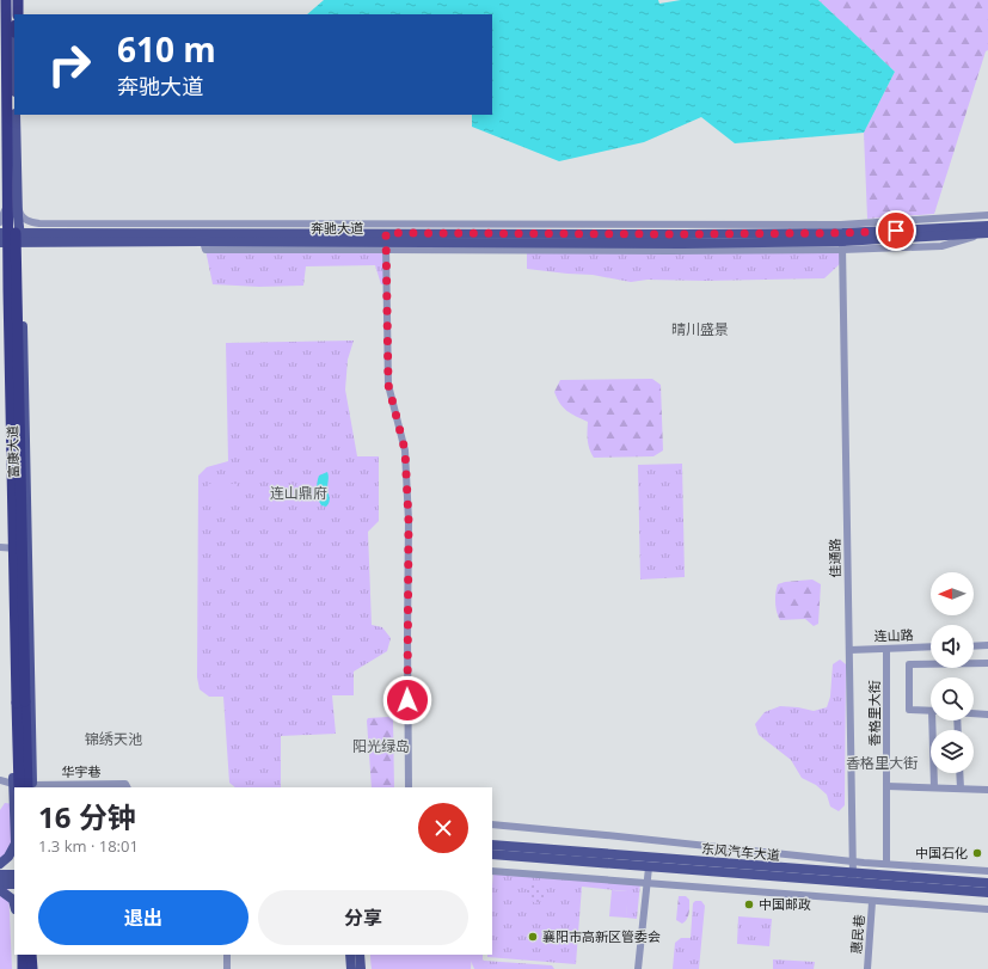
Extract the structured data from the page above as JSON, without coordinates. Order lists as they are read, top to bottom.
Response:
{
  "streets": {
    "main road": ["奔驰大道", "富康大道", "东风汽车大道"],
    "street": [
      "佳通路",
      "连山路",
      "香格里大街",
      "华宇巷",
      "惠民巷"
    ]
  },
  "crossings": [
    ["奔驰大道", "富康大道"],
    ["奔驰大道", "佳通路"],
    ["富康大道", "华宇巷"],
    ["佳通路", "连山路"],
    ["佳通路", "东风汽车大道"],
    ["连山路", "香格里大街"]
  ],
  "districts": [
    "晴川盛景",
    "连山鼎府",
    "锦绣天池",
    "阳光绿岛",
    "香格里大街"
  ],
  "places": ["中国石化", "中国邮政", "襄阳市高新区管委会"],
  "north": "left",
  "page": {
    "turn": ["610 m", "奔驰大道"],
    "heading": ["16 分钟", "1.3 km · 18:01"],
    "buttons": ["退出", "分享"]
  }
}
